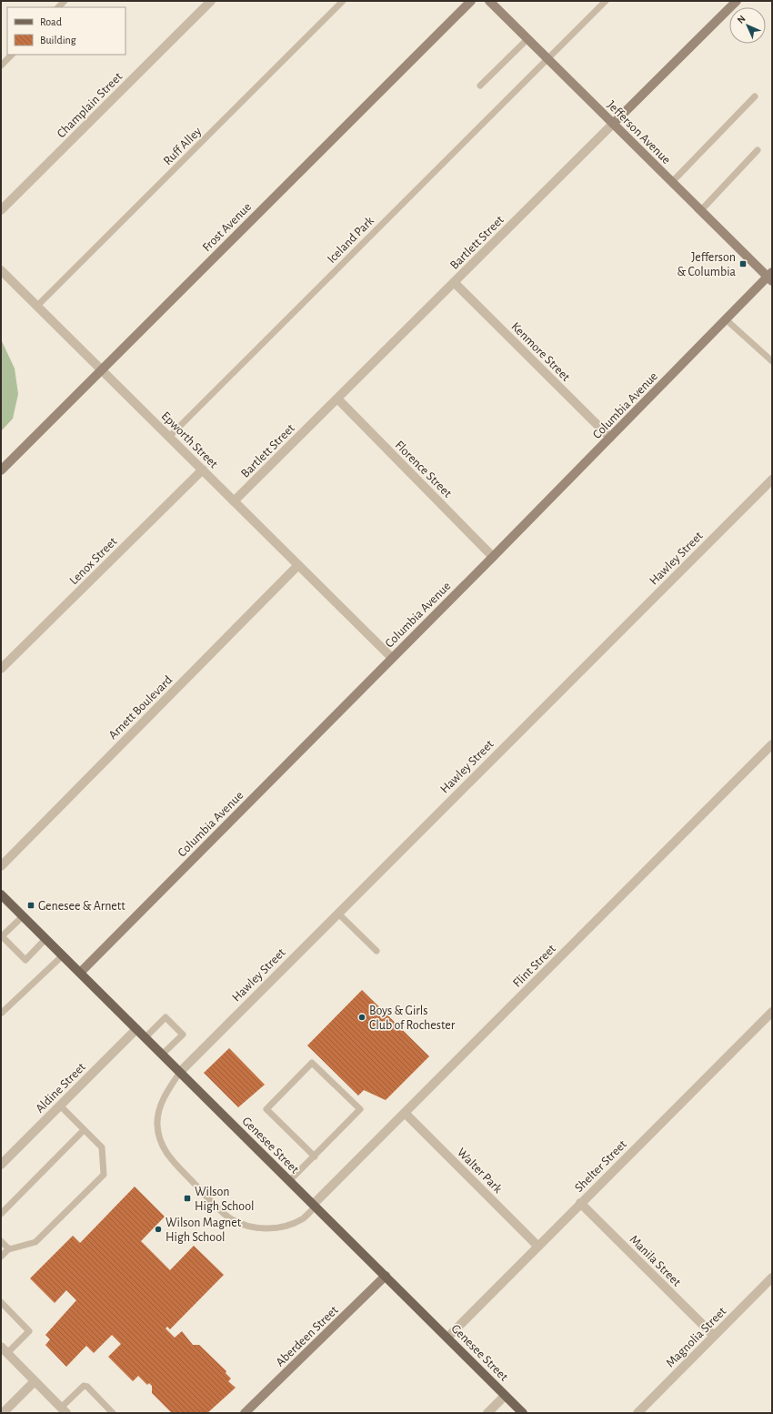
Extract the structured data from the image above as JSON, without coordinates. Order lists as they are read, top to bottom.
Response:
{
  "streets": {
    "main road": ["Genesee Street"],
    "street": [
      "Champlain Street",
      "Jefferson Avenue",
      "Frost Avenue",
      "Bartlett Street",
      "Kenmore Street",
      "Columbia Avenue",
      "Epworth Street",
      "Florence Street",
      "Hawley Street",
      "Lenox Street",
      "Arnett Boulevard",
      "Flint Street",
      "Aldine Street",
      "Shelter Street",
      "Walter Park",
      "Manila Street",
      "Aberdeen Street",
      "Magnolia Street"
    ],
    "lane": ["Ruff Alley", "Iceland Park"]
  },
  "crossings": [
    ["Jefferson Avenue", "Iceland Park"],
    ["Jefferson Avenue", "Bartlett Street"],
    ["Jefferson Avenue", "Columbia Avenue"],
    ["Ruff Alley", "Epworth Street"],
    ["Frost Avenue", "Epworth Street"],
    ["Iceland Park", "Epworth Street"],
    ["Bartlett Street", "Kenmore Street"],
    ["Bartlett Street", "Epworth Street"],
    ["Bartlett Street", "Florence Street"],
    ["Kenmore Street", "Columbia Avenue"],
    ["Columbia Avenue", "Epworth Street"],
    ["Columbia Avenue", "Florence Street"],
    ["Columbia Avenue", "Genesee Street"],
    ["Epworth Street", "Lenox Street"],
    ["Epworth Street", "Arnett Boulevard"],
    ["Hawley Street", "Genesee Street"],
    ["Flint Street", "Genesee Street"],
    ["Flint Street", "Walter Park"],
    ["Aldine Street", "Genesee Street"],
    ["Genesee Street", "Shelter Street"],
    ["Genesee Street", "Aberdeen Street"],
    ["Shelter Street", "Walter Park"],
    ["Shelter Street", "Manila Street"],
    ["Manila Street", "Magnolia Street"]
  ],
  "places": {
    "transit": ["Jefferson & Columbia", "Genesee & Arnett", "Wilson High School"],
    "other": ["Boys & Girls Club of Rochester", "Wilson Magnet High School"]
  },
  "legend": ["Road", "Building"],
  "north": "top left"
}
